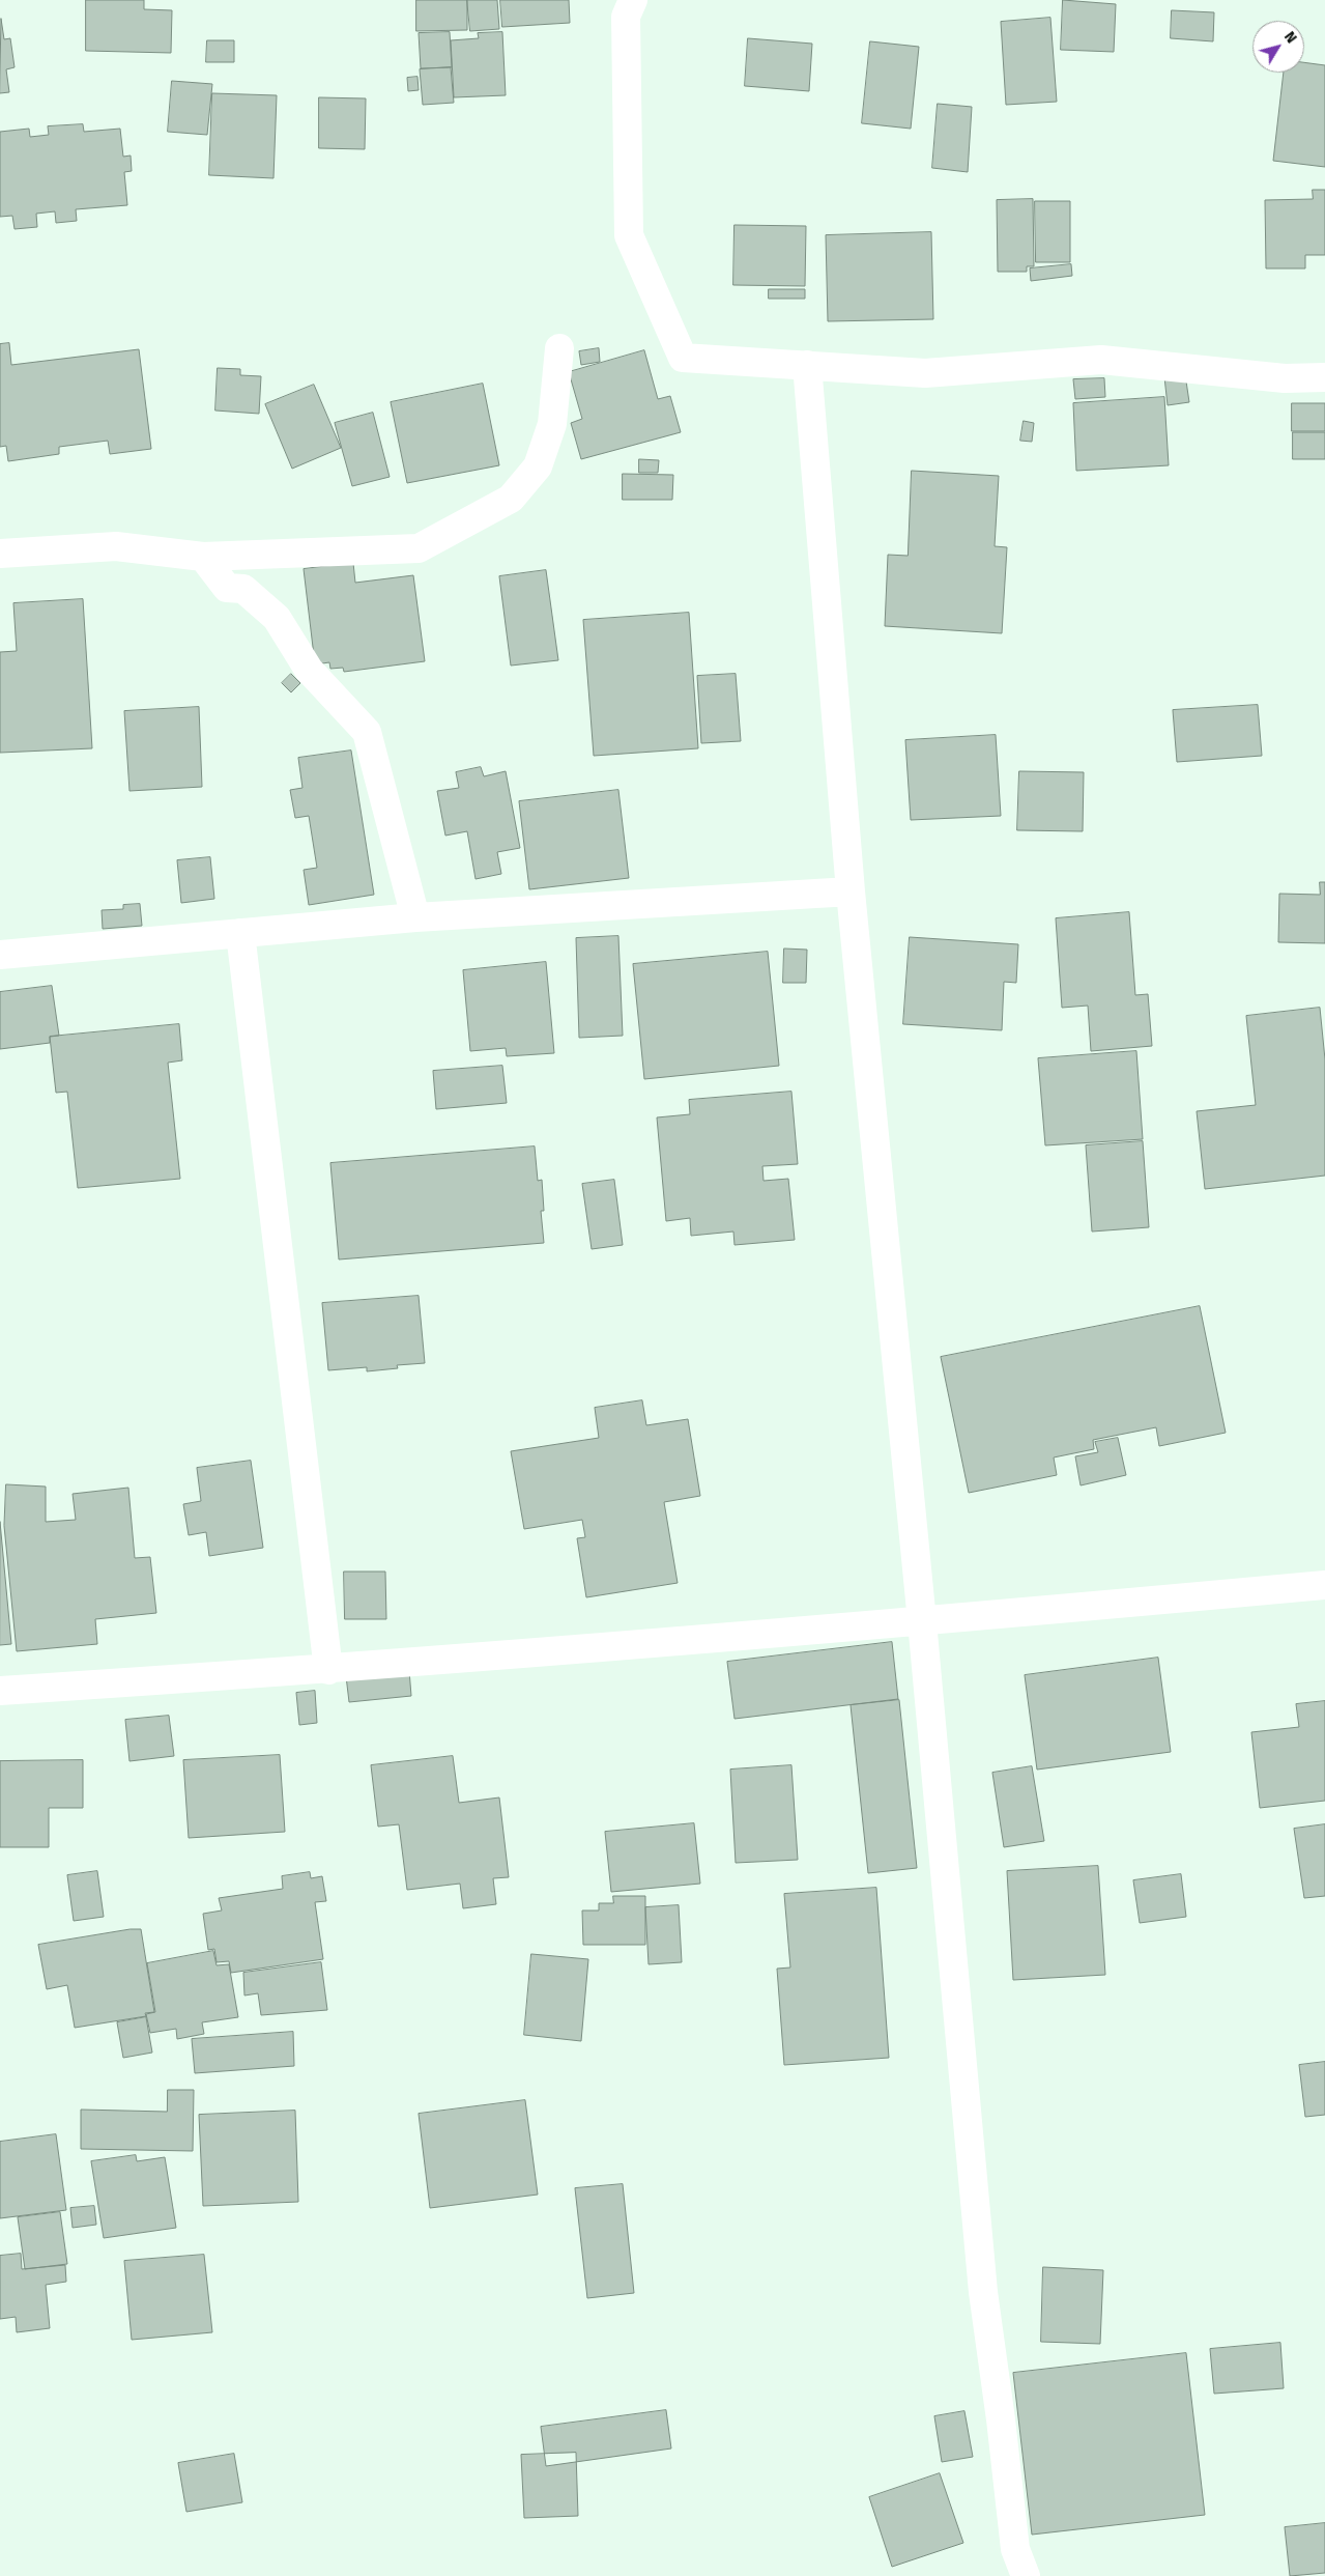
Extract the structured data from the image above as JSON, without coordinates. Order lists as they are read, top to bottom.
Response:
{
  "north": "top right"
}
